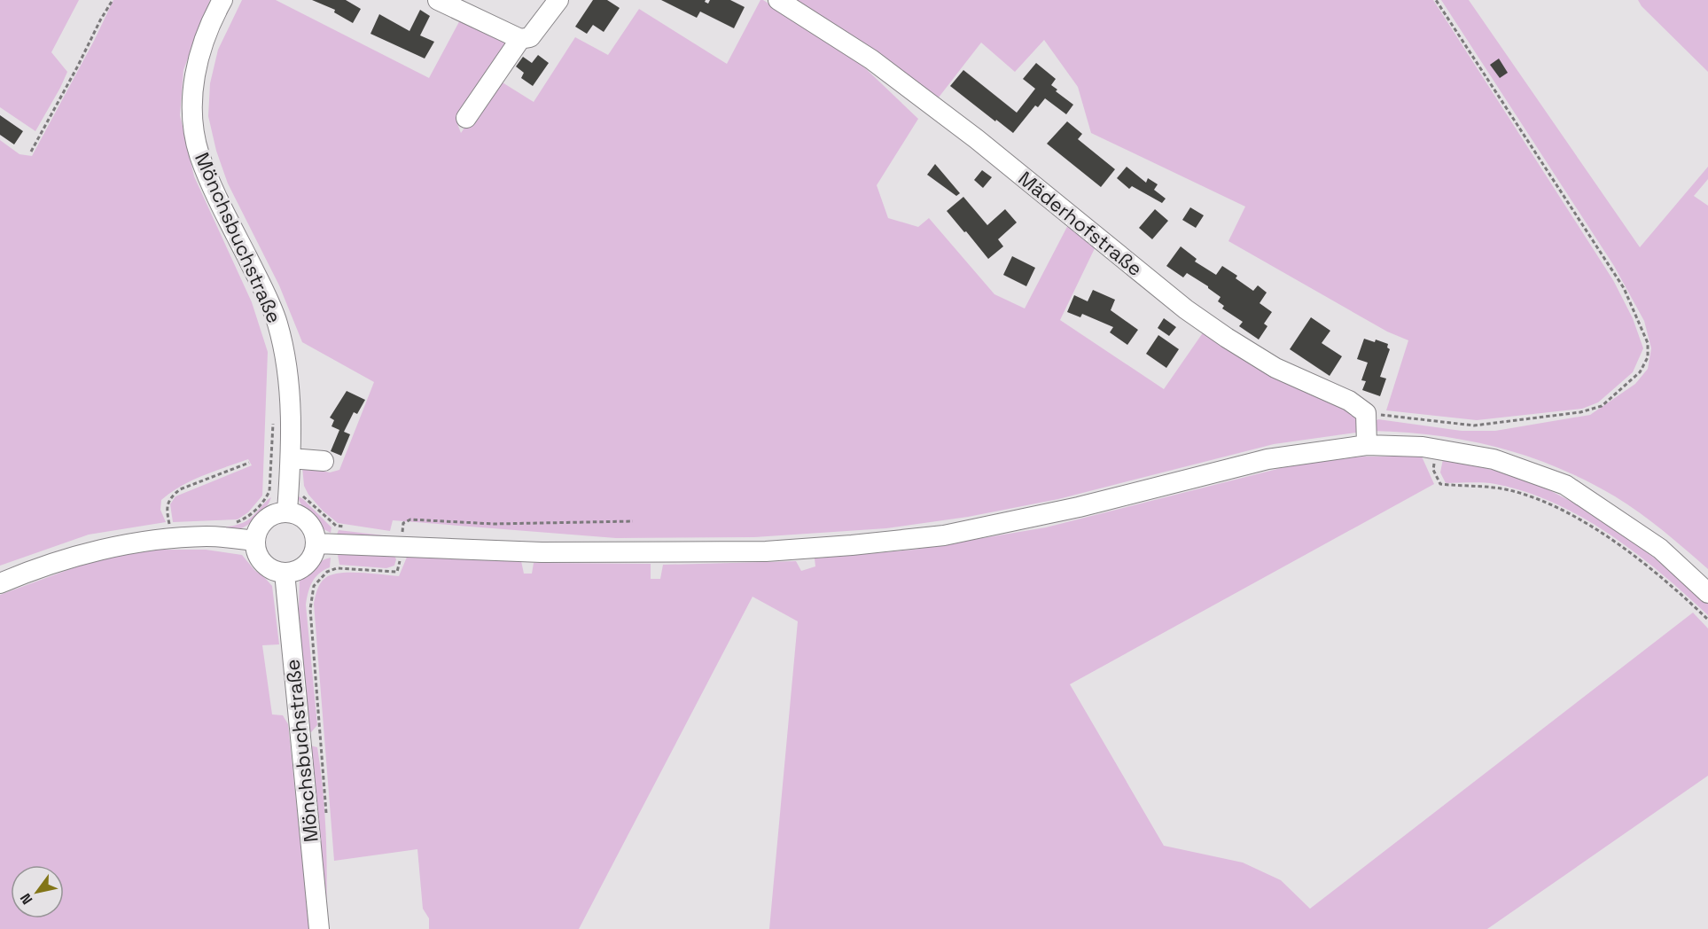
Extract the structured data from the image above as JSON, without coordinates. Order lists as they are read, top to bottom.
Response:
{
  "streets": {
    "street": ["Mäderhofstraße", "Mönchsbuchstraße"]
  },
  "north": "bottom left"
}
